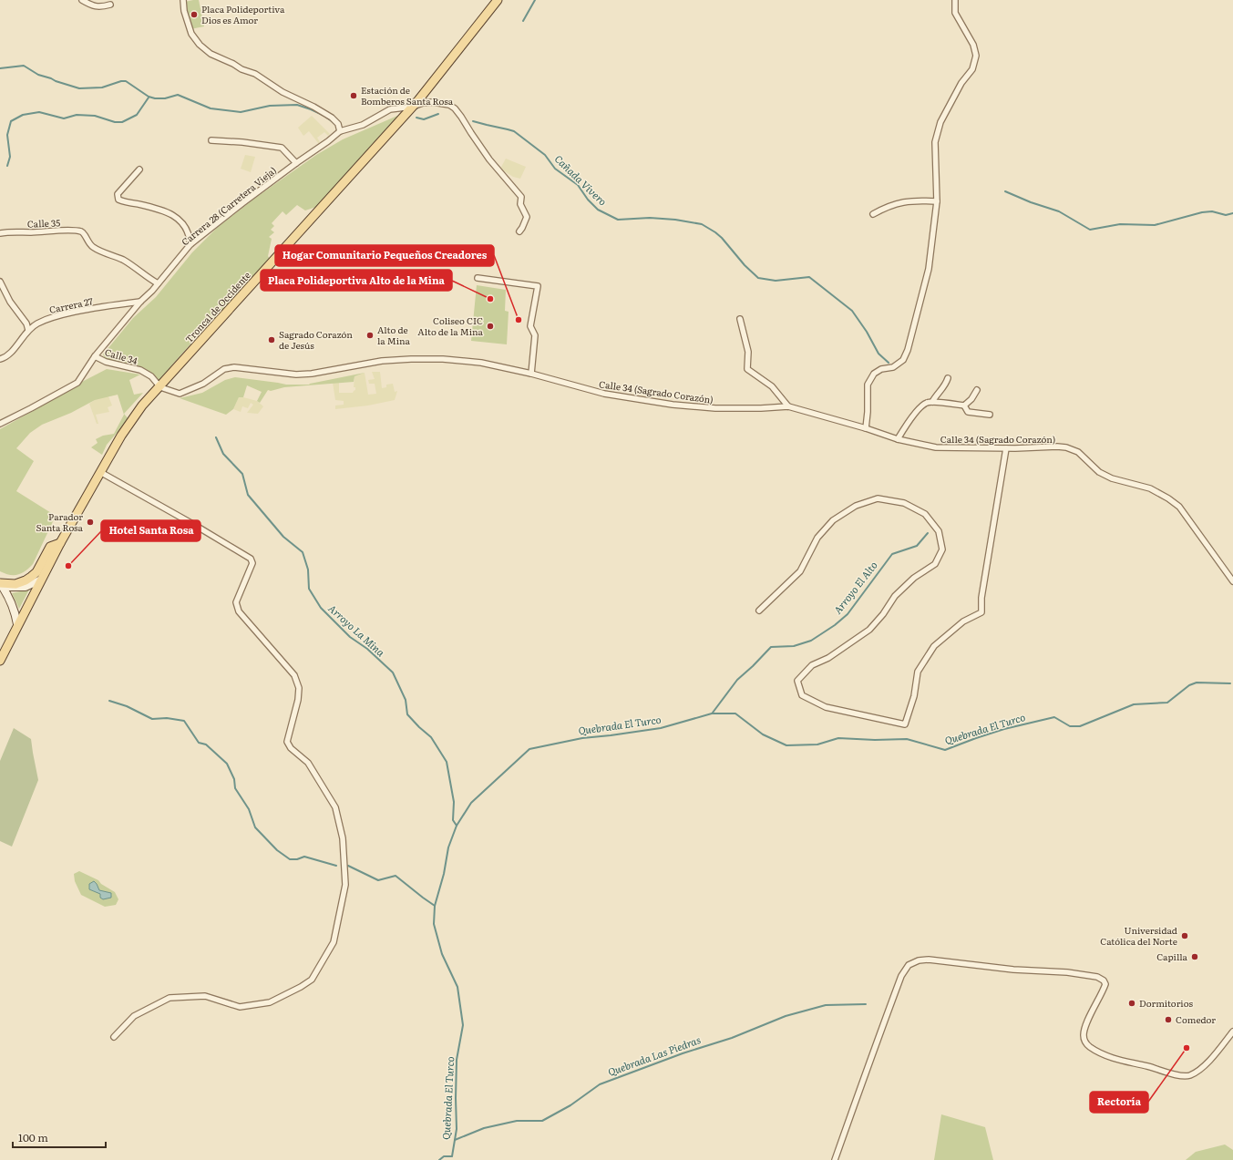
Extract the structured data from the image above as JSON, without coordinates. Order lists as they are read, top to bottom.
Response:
{
  "streets": {
    "main road": ["Troncal de Occidente"],
    "street": [
      "Carrera 28 (Carretera Vieja)",
      "Calle 35",
      "Carrera 27",
      "Calle 34",
      "Calle 34 (Sagrado Corazón)"
    ]
  },
  "crossings": [
    ["Carrera 28 (Carretera Vieja)", "Calle 35"],
    ["Carrera 28 (Carretera Vieja)", "Carrera 27"],
    ["Carrera 28 (Carretera Vieja)", "Troncal de Occidente"],
    ["Carrera 28 (Carretera Vieja)", "Calle 34"],
    ["Troncal de Occidente", "Calle 34"],
    ["Troncal de Occidente", "Calle 34 (Sagrado Corazón)"],
    ["Calle 34", "Calle 34 (Sagrado Corazón)"]
  ],
  "water": [
    "Cañada Vivero",
    "Arroyo El Alto",
    "Arroyo La Mina",
    "Quebrada El Turco",
    "Quebrada Las Piedras"
  ],
  "places": [
    "Placa Polideportiva Dios es Amor",
    "Estación de Bomberos Santa Rosa",
    "Placa Polideportiva Alto de la Mina",
    "Hogar Comunitario Pequeños Creadores",
    "Coliseo CIC Alto de la Mina",
    "Alto de la Mina",
    "Sagrado Corazón de Jesús",
    "Parador Santa Rosa",
    "Hotel Santa Rosa",
    "Universidad Católica del Norte",
    "Capilla",
    "Dormitorios",
    "Comedor",
    "Rectoría"
  ],
  "scale_bar": "100 m"
}
